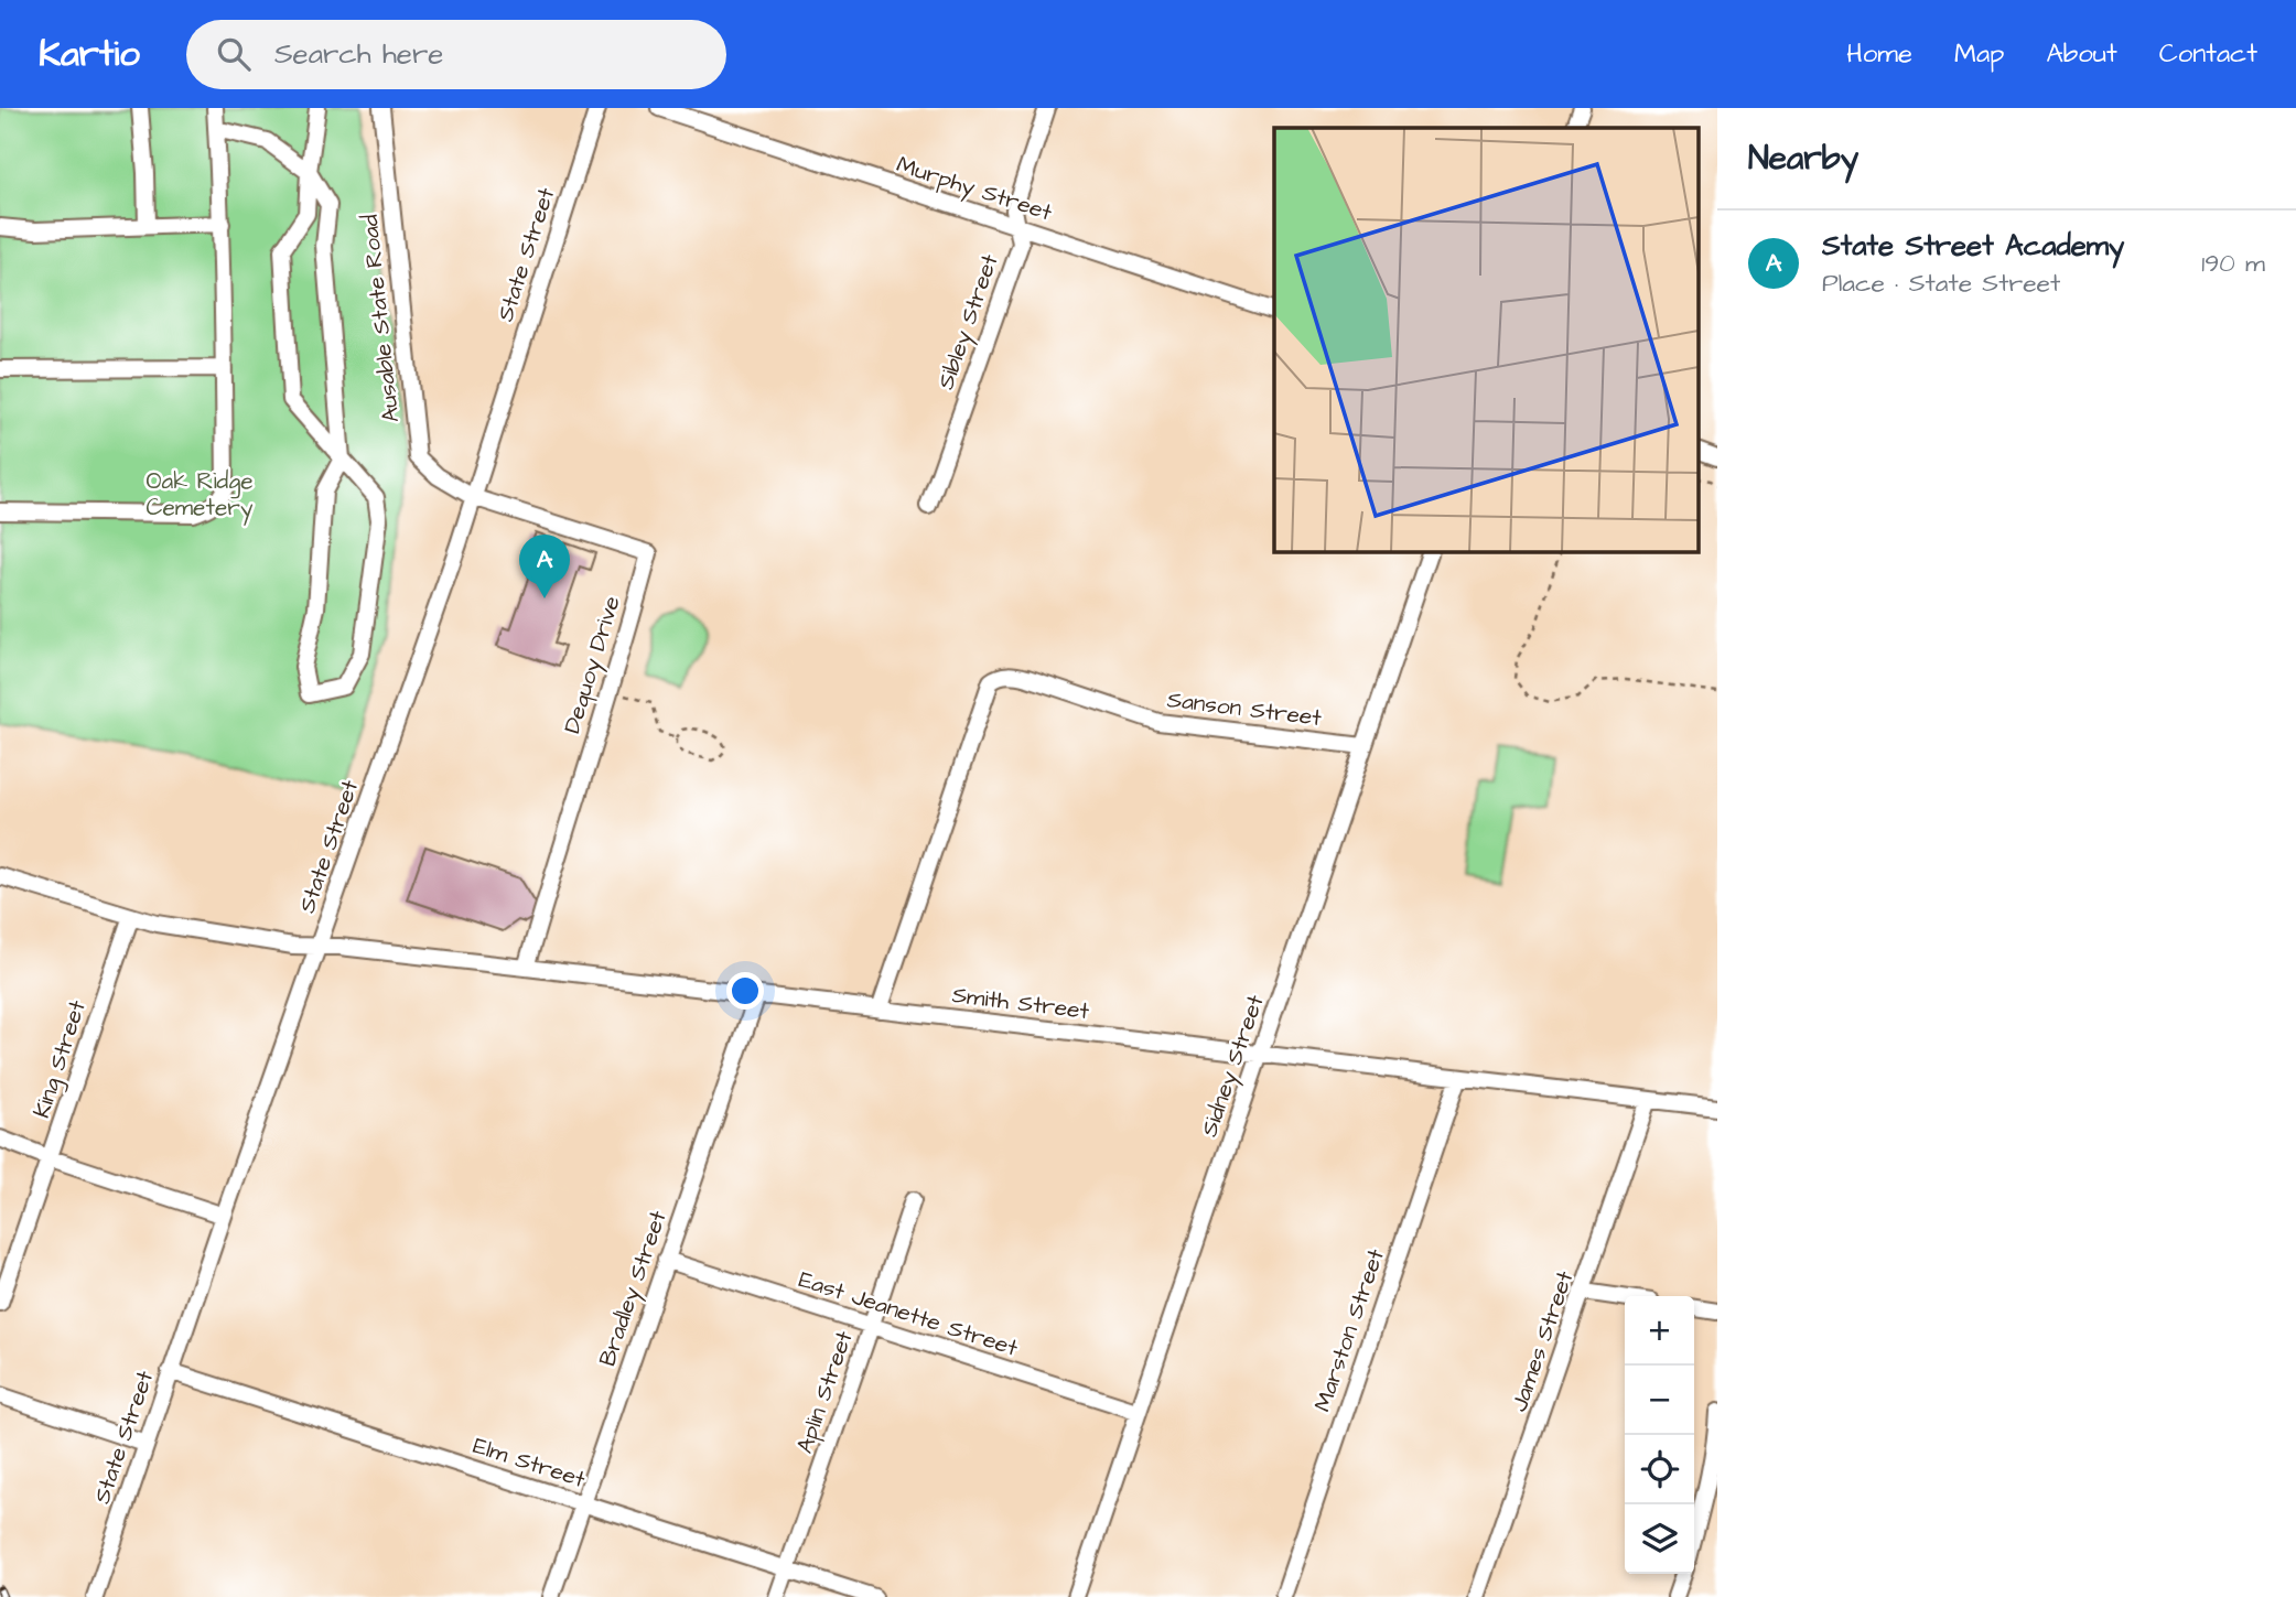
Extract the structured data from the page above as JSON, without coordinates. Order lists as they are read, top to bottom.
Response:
{
  "streets": {
    "street": [
      "Murphy Street",
      "State Street",
      "Ausable State Road",
      "Sibley Street",
      "Dequoy Drive",
      "Sanson Street",
      "Smith Street",
      "King Street",
      "Sidney Street",
      "Bradley Street",
      "East Jeanette Street",
      "Marston Street",
      "James Street",
      "Aplin Street",
      "Elm Street"
    ]
  },
  "crossings": [
    ["Murphy Street", "Sibley Street"],
    ["State Street", "Ausable State Road"],
    ["State Street", "Dequoy Drive"],
    ["State Street", "Smith Street"],
    ["State Street", "Elm Street"],
    ["Ausable State Road", "Dequoy Drive"],
    ["Dequoy Drive", "Smith Street"],
    ["Sanson Street", "Smith Street"],
    ["Sanson Street", "Sidney Street"],
    ["Smith Street", "King Street"],
    ["Smith Street", "Sidney Street"],
    ["Smith Street", "Bradley Street"],
    ["Smith Street", "Marston Street"],
    ["Smith Street", "James Street"],
    ["Sidney Street", "East Jeanette Street"],
    ["Bradley Street", "East Jeanette Street"],
    ["Bradley Street", "Elm Street"],
    ["East Jeanette Street", "Aplin Street"],
    ["Aplin Street", "Elm Street"]
  ],
  "parks": ["Oak Ridge Cemetery"],
  "page": {
    "header": "Kartio",
    "search": "Search here",
    "nav": [
      "Home",
      "Map",
      "About",
      "Contact"
    ],
    "heading": "Nearby",
    "list": [
      {
        "mark": "A",
        "name": "State Street Academy",
        "note": "Place · State Street",
        "value": "190 m"
      }
    ],
    "pins": "A",
    "map_buttons": ["+", "−"]
  }
}
